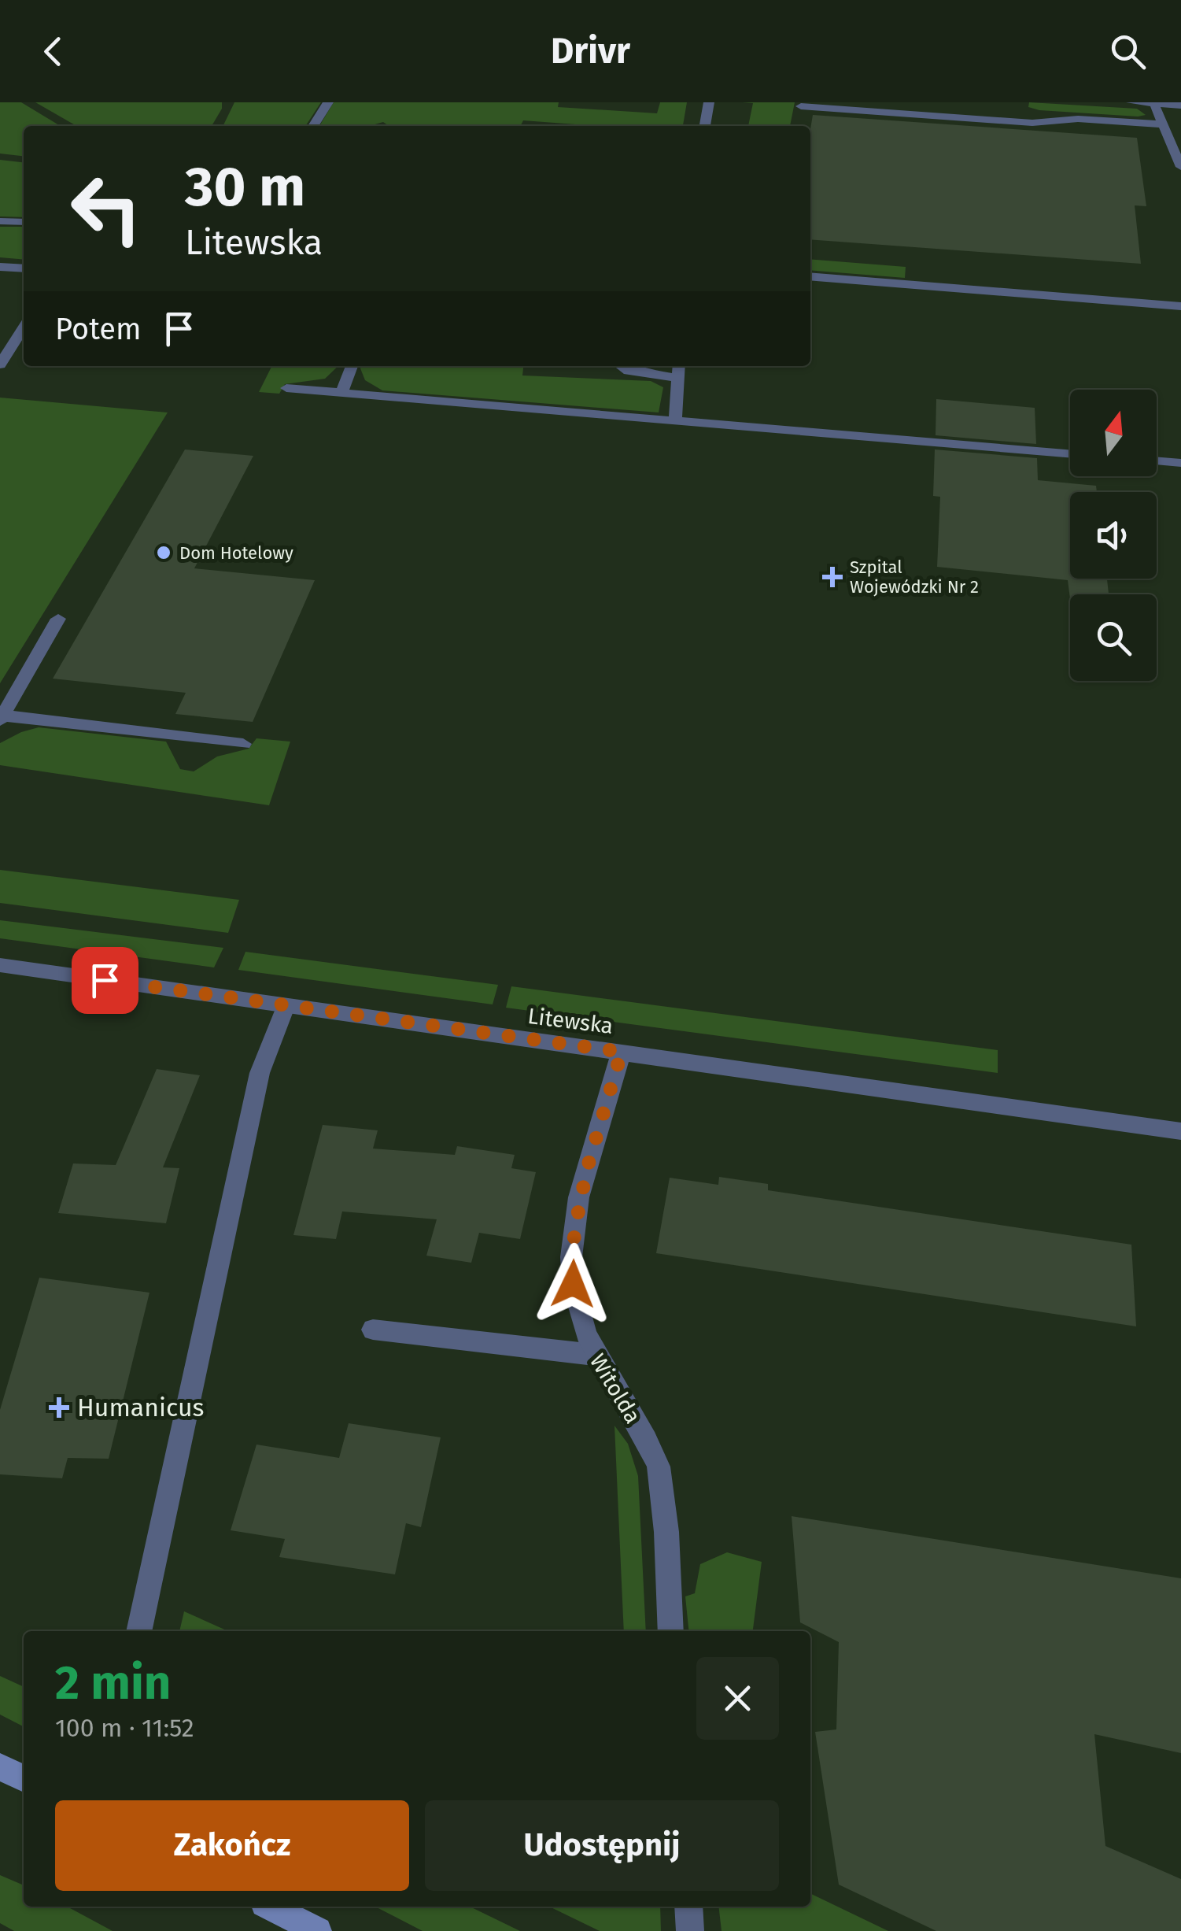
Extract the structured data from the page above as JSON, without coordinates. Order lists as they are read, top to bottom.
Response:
{
  "streets": {
    "street": ["Litewska", "Witolda"]
  },
  "crossings": [
    ["Litewska", "Witolda"]
  ],
  "places": {
    "other": ["Dom Hotelowy"],
    "health": ["Szpital Wojewódzki Nr 2", "Humanicus"]
  },
  "north": "top",
  "page": {
    "header": "Drivr",
    "turn": ["30 m", "Litewska"],
    "then": "Potem",
    "heading": ["2 min", "100 m · 11:52"],
    "buttons": ["Zakończ", "Udostępnij"]
  }
}
